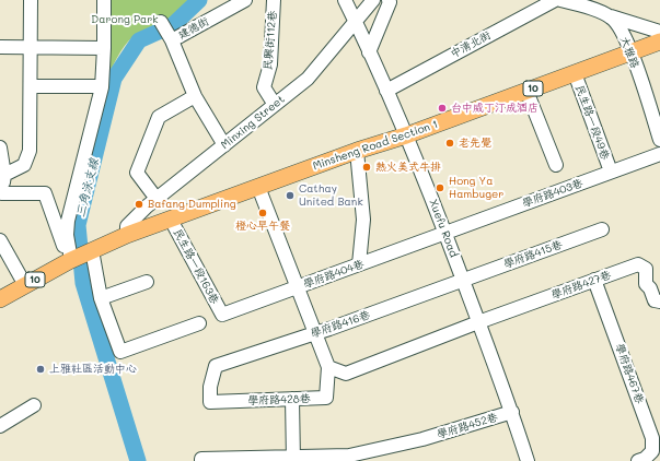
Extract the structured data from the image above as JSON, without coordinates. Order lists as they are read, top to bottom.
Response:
{
  "streets": {
    "main road": ["10", "Minsheng Road Section 1"],
    "street": [
      "建德街",
      "民興街112巷",
      "中清北街",
      "大雅路",
      "Minxing Street",
      "民生路一段49巷",
      "學府路403巷",
      "Xuefu Road",
      "學府路415巷",
      "民生路一段163巷",
      "學府路404巷",
      "學府路427巷",
      "學府路416巷",
      "學府路467巷",
      "學府路428巷",
      "學府路452巷"
    ]
  },
  "crossings": [
    ["建德街", "Minxing Street"],
    ["民興街112巷", "Minxing Street"],
    ["中清北街", "Xuefu Road"],
    ["大雅路", "Minsheng Road Section 1"],
    ["10", "Minsheng Road Section 1"],
    ["Minxing Street", "Minsheng Road Section 1"],
    ["Minxing Street", "Xuefu Road"],
    ["民生路一段49巷", "Minsheng Road Section 1"],
    ["民生路一段49巷", "學府路403巷"],
    ["Minsheng Road Section 1", "Xuefu Road"],
    ["Minsheng Road Section 1", "民生路一段163巷"],
    ["學府路403巷", "Xuefu Road"],
    ["學府路403巷", "學府路404巷"],
    ["Xuefu Road", "學府路415巷"],
    ["Xuefu Road", "學府路404巷"],
    ["Xuefu Road", "學府路427巷"],
    ["Xuefu Road", "學府路416巷"],
    ["Xuefu Road", "學府路452巷"],
    ["學府路415巷", "學府路416巷"],
    ["民生路一段163巷", "學府路404巷"],
    ["學府路427巷", "學府路467巷"],
    ["學府路416巷", "學府路428巷"]
  ],
  "water": ["三角泳支線"],
  "parks": ["Darong Park"],
  "places": [
    "台中威丁汀成酒店",
    "老先覺",
    "熱火美式牛排",
    "Hong Ya Hambuger",
    "Cathay United Bank",
    "Bafang Dumpling",
    "橙心早午餐",
    "上雅社區活動中心"
  ]
}
